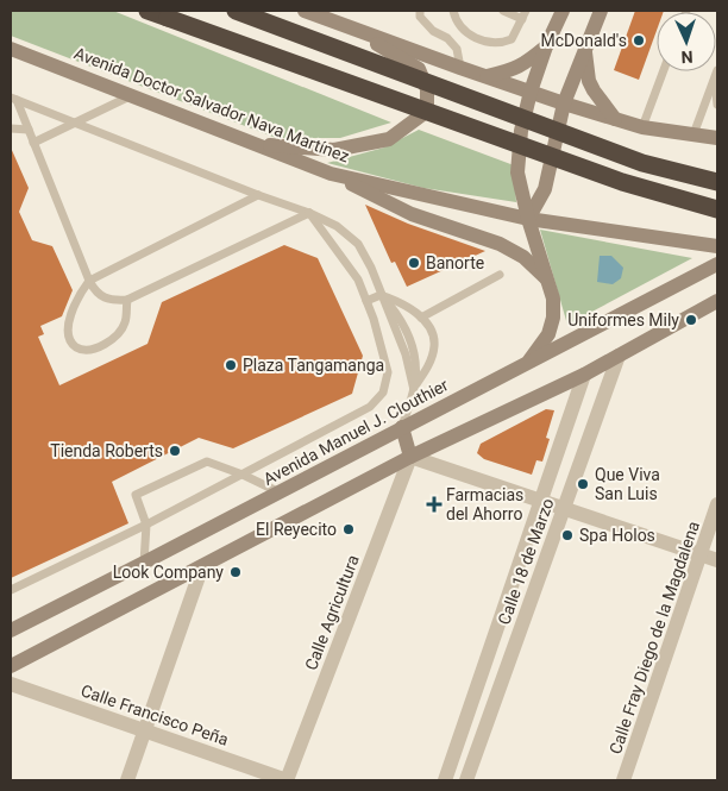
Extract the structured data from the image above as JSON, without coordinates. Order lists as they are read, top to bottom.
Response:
{
  "streets": {
    "main road": ["Avenida Doctor Salvador Nava Martínez", "Avenida Manuel J. Clouthier"],
    "street": [
      "Calle 18 de Marzo",
      "Calle Agricultura",
      "Calle Fray Diego de la Magdalena",
      "Calle Francisco Peña"
    ]
  },
  "crossings": [
    ["Calle Agricultura", "Calle Francisco Peña"]
  ],
  "places": {
    "other": [
      "McDonald's",
      "Banorte",
      "Uniformes Mily",
      "Plaza Tangamanga",
      "Tienda Roberts",
      "Que Viva San Luis",
      "El Reyecito",
      "Spa Holos",
      "Look Company"
    ],
    "health": ["Farmacias del Ahorro"]
  },
  "north": "bottom"
}
